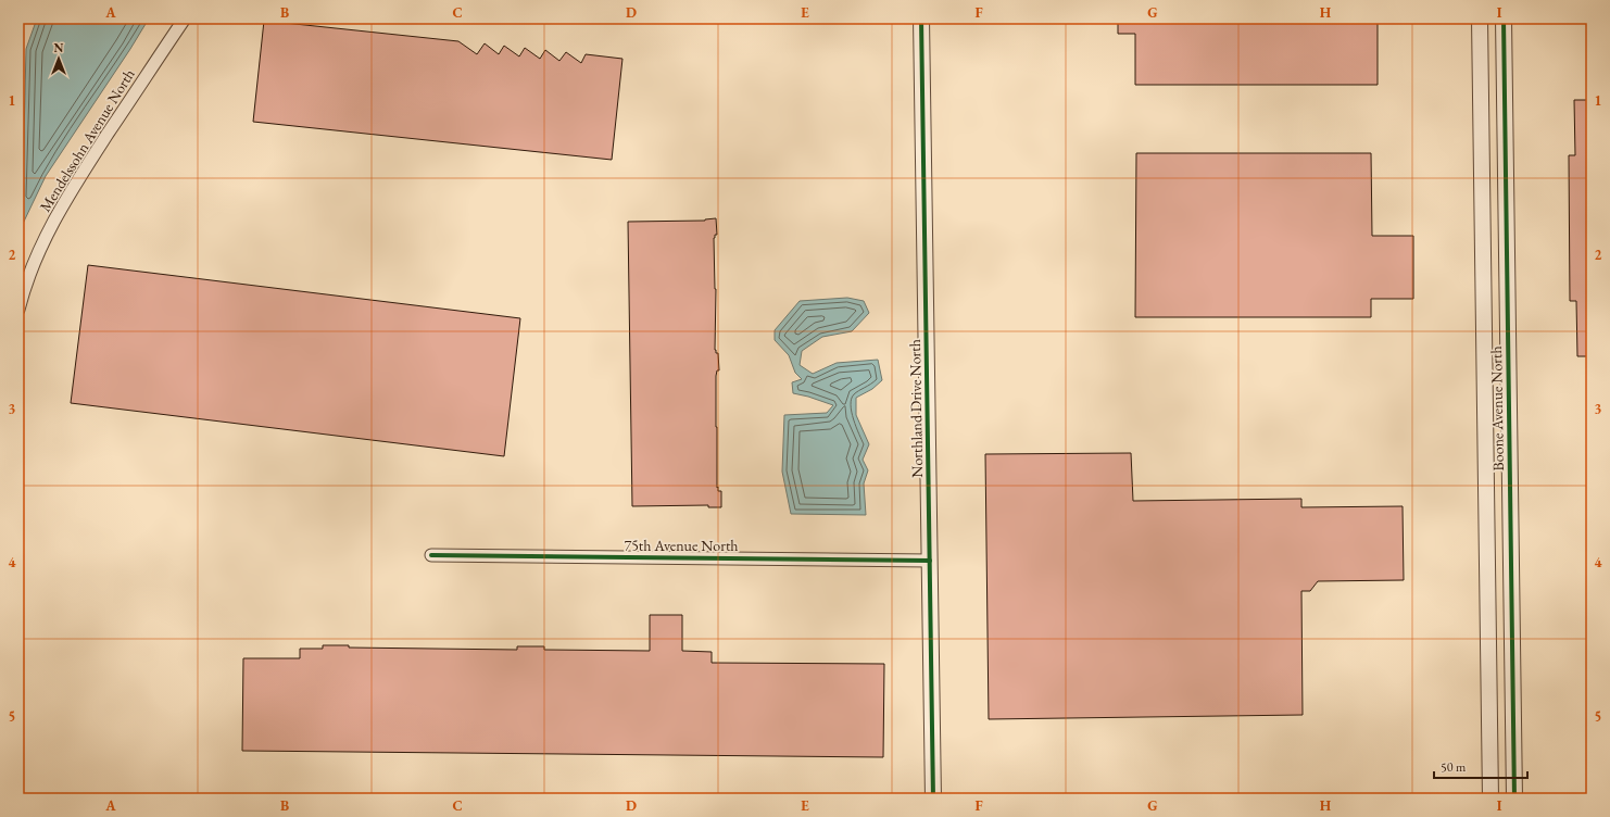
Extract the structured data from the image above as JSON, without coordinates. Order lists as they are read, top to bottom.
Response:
{
  "streets": {
    "street": [
      "Mendelssohn Avenue North",
      "Northland Drive North",
      "Boone Avenue North",
      "75th Avenue North"
    ]
  },
  "crossings": [
    ["Northland Drive North", "75th Avenue North"]
  ],
  "scale_bar": "50 m",
  "north": "top",
  "grid": {
    "columns": [
      "A",
      "B",
      "C",
      "D",
      "E",
      "F",
      "G",
      "H",
      "I"
    ],
    "rows": [
      "1",
      "2",
      "3",
      "4",
      "5"
    ]
  }
}
